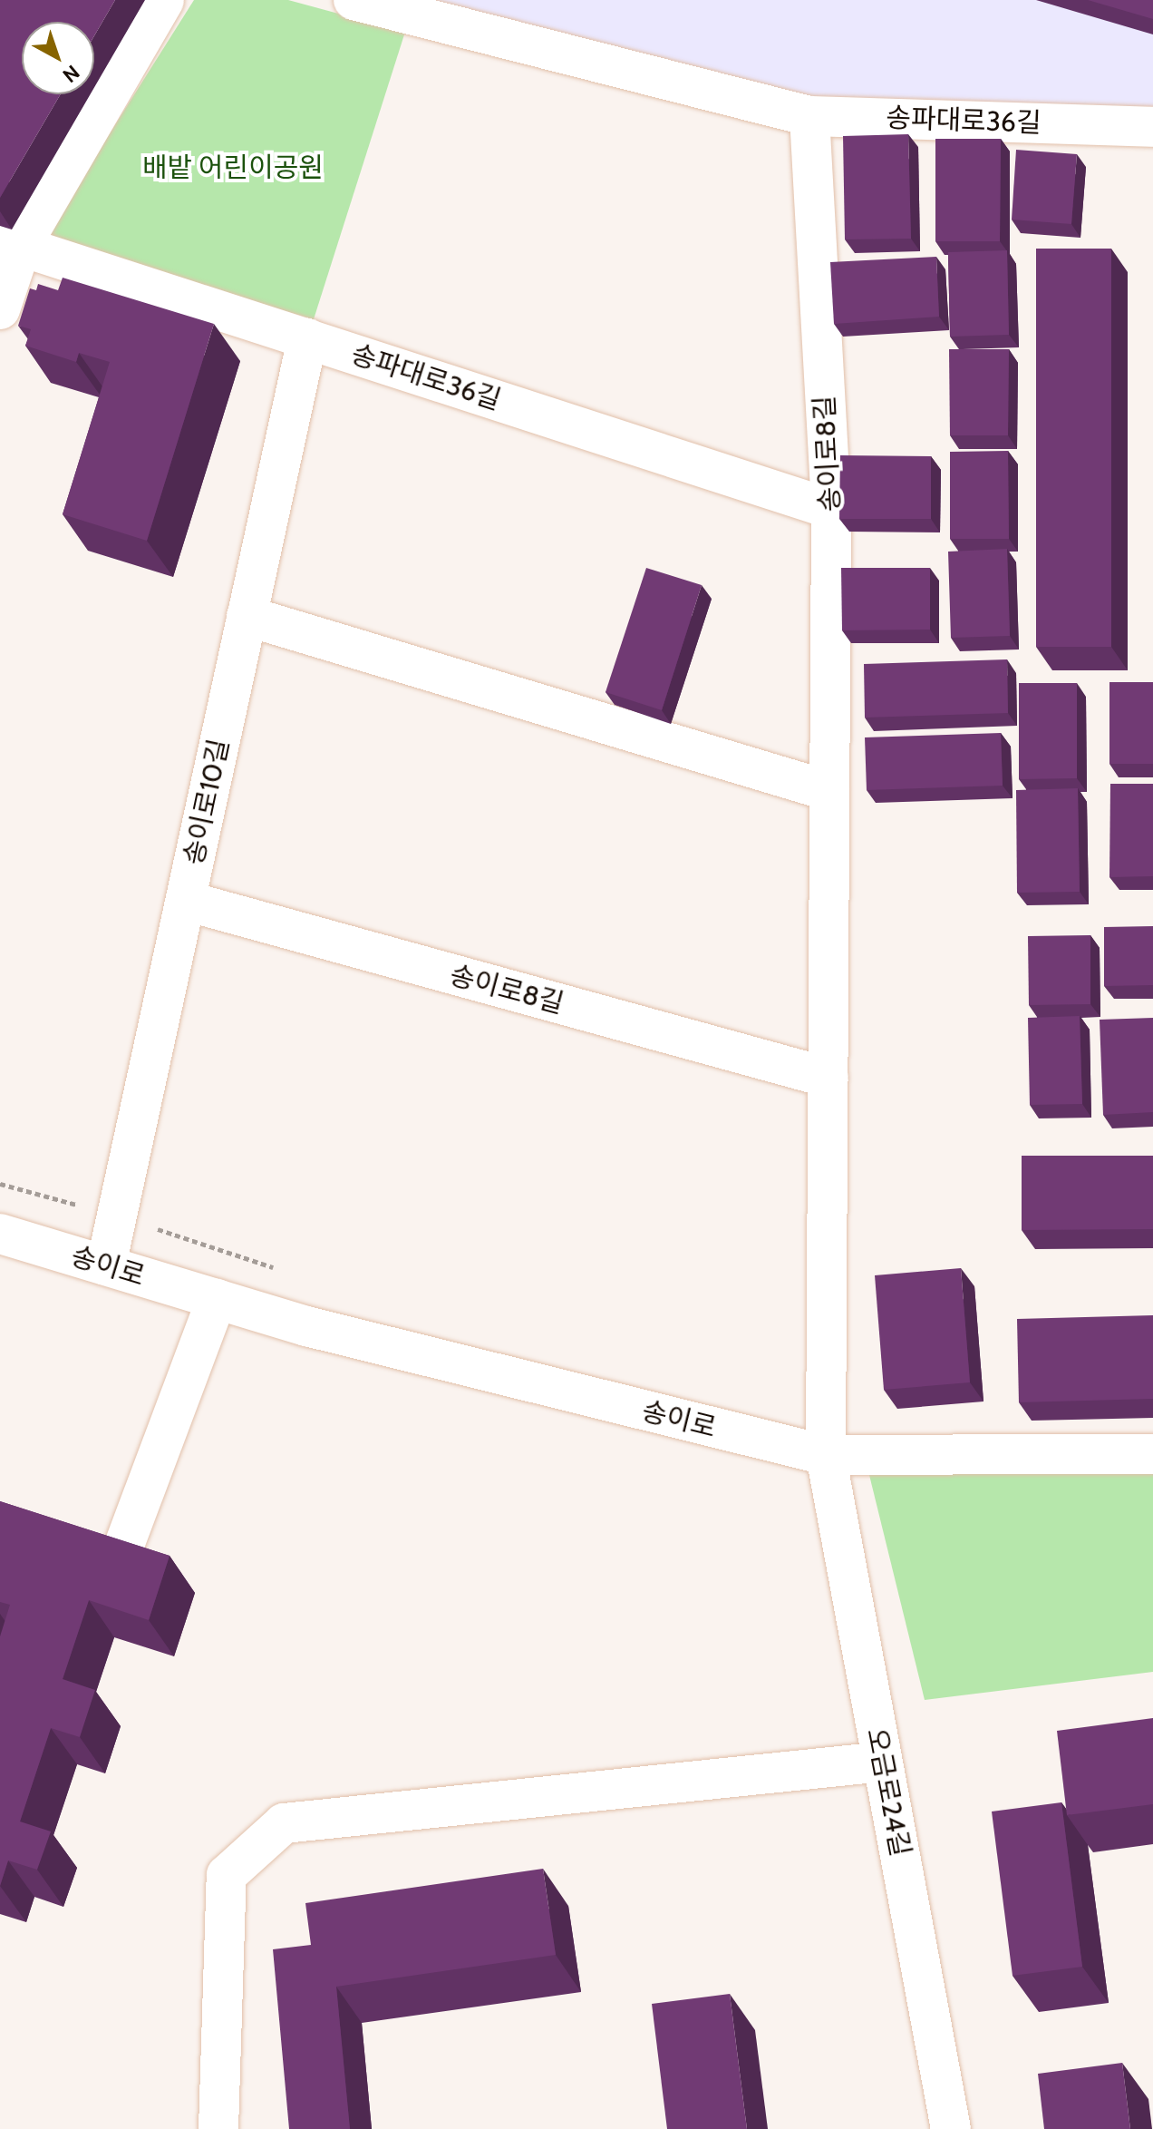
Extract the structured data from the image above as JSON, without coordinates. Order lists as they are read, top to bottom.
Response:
{
  "streets": {
    "street": [
      "송파대로36길",
      "송이로8길",
      "송이로10길",
      "송이로",
      "오금로24길"
    ]
  },
  "crossings": [
    ["송파대로36길", "송이로8길"],
    ["송파대로36길", "송이로10길"],
    ["송이로8길", "송이로10길"],
    ["송이로8길", "송이로"],
    ["송이로8길", "오금로24길"],
    ["송이로10길", "송이로"],
    ["송이로", "오금로24길"]
  ],
  "parks": ["배밭 어린이공원"],
  "north": "bottom right"
}
